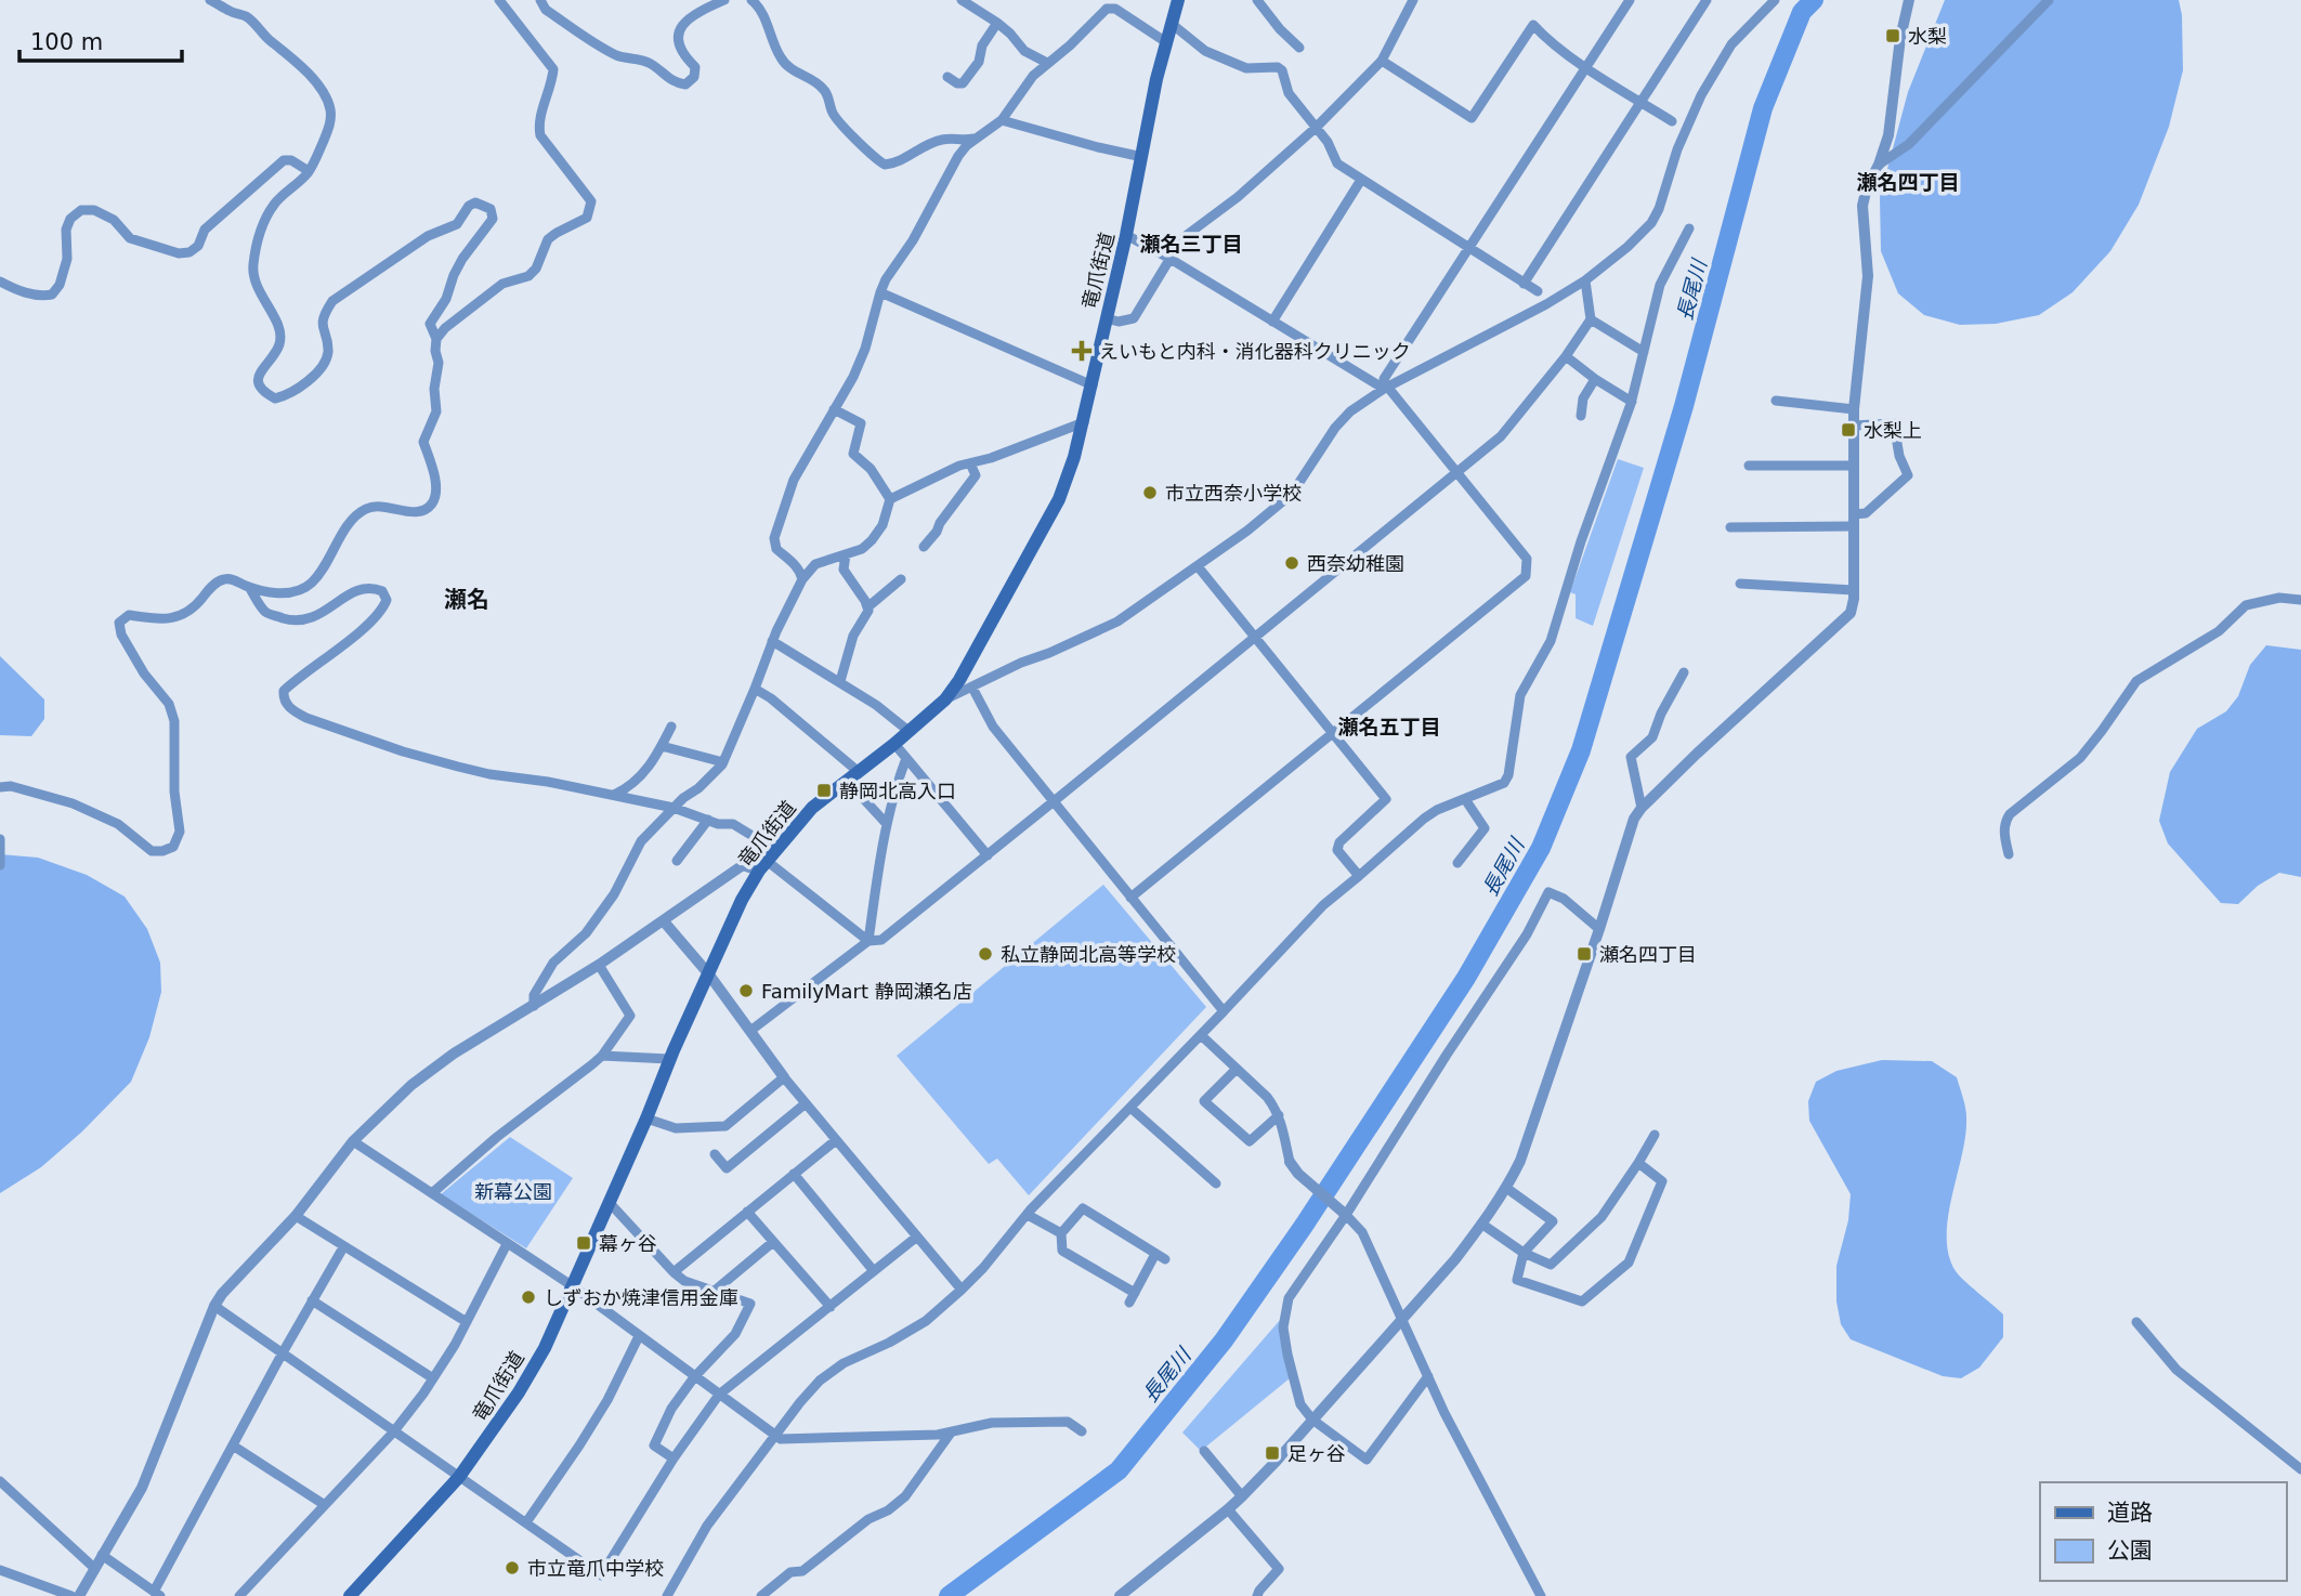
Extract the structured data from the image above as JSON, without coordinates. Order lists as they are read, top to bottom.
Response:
{
  "streets": {
    "main road": ["竜爪街道"]
  },
  "districts": [
    "瀬名四丁目",
    "瀬名三丁目",
    "瀬名",
    "瀬名五丁目"
  ],
  "water": ["長尾川"],
  "parks": ["新幕公園"],
  "places": {
    "transit": [
      "水梨",
      "水梨上",
      "静岡北高入口",
      "瀬名四丁目",
      "幕ヶ谷",
      "足ヶ谷"
    ],
    "health": ["えいもと内科・消化器科クリニック"],
    "other": [
      "市立西奈小学校",
      "西奈幼稚園",
      "私立静岡北高等学校",
      "FamilyMart 静岡瀬名店",
      "しずおか焼津信用金庫",
      "市立竜爪中学校"
    ]
  },
  "legend": ["道路", "公園"],
  "scale_bar": "100 m"
}
